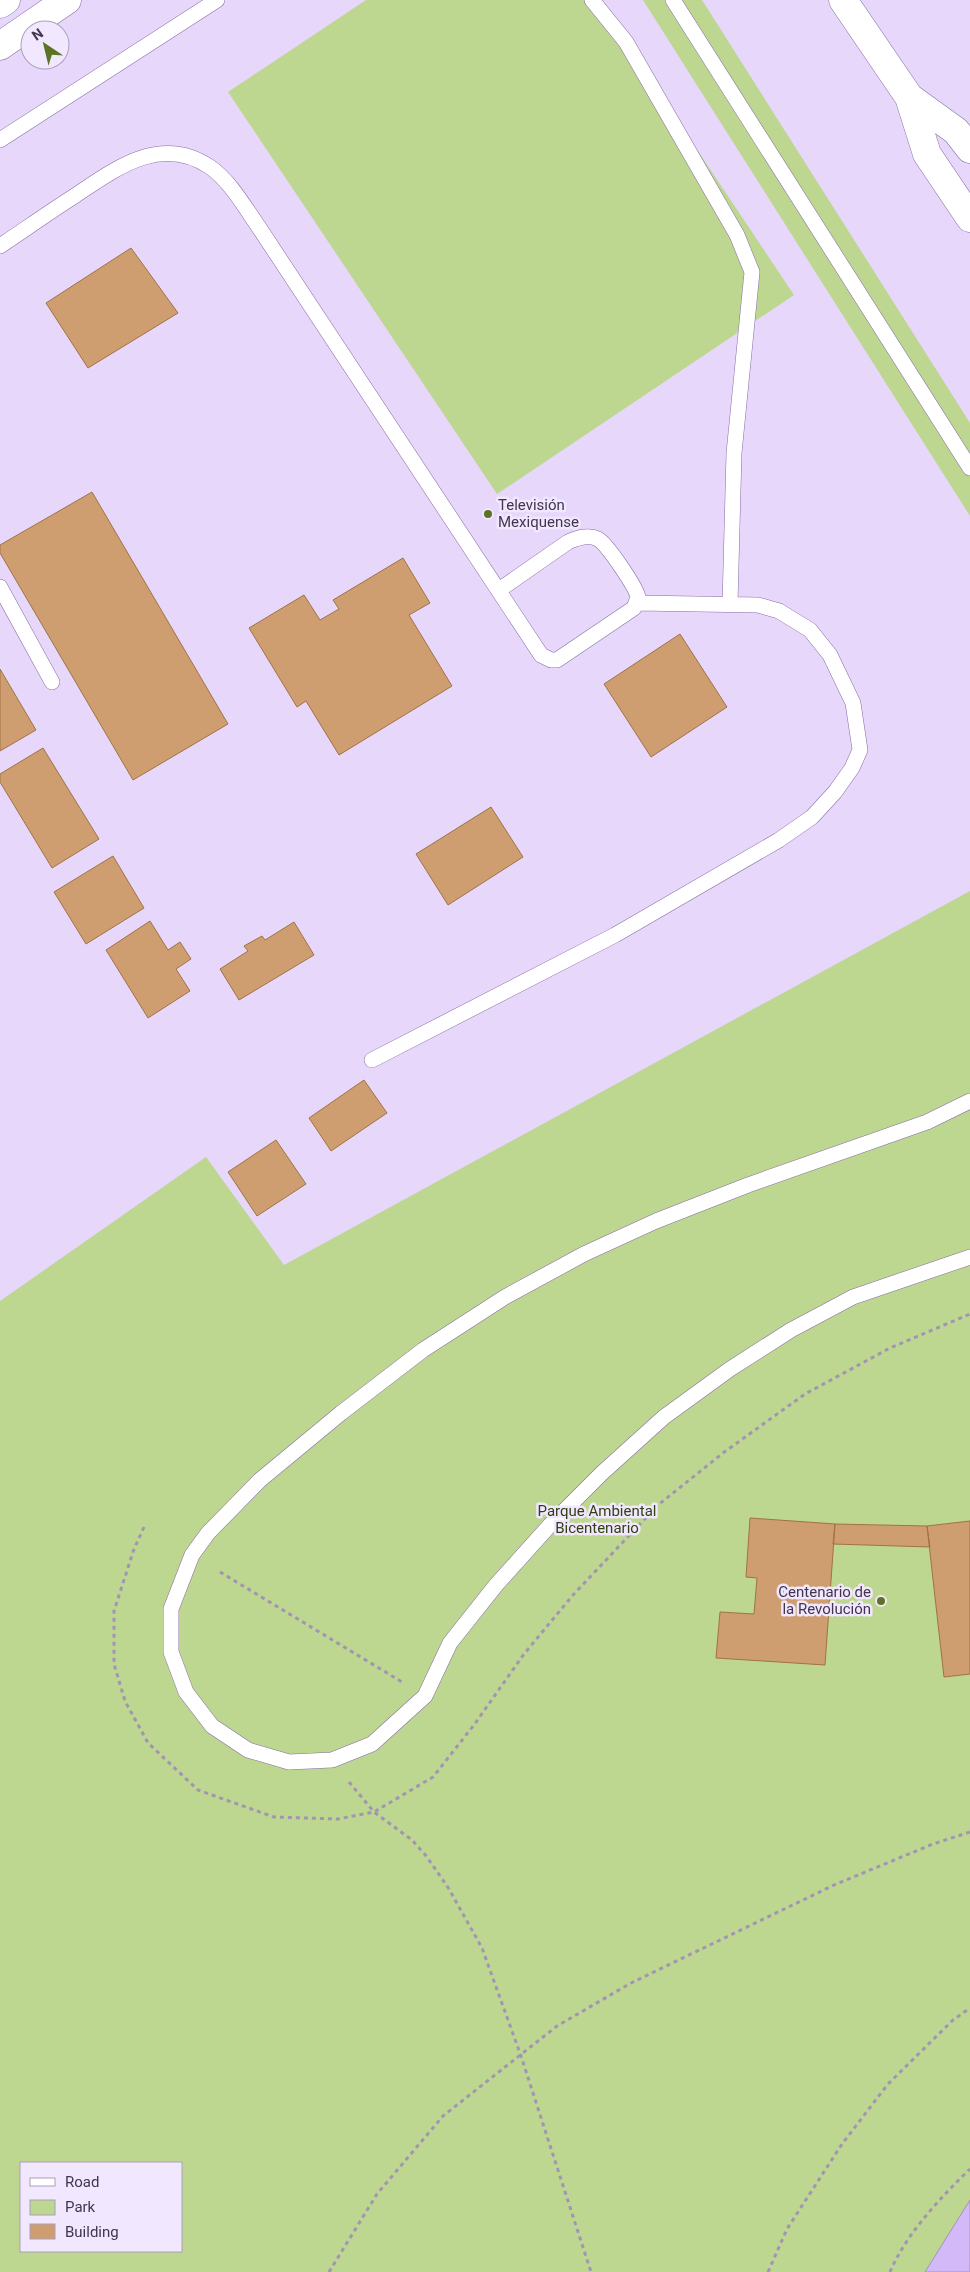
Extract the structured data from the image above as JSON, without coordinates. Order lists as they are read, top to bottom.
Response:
{
  "parks": ["Parque Ambiental Bicentenario"],
  "places": ["Televisión Mexiquense", "Centenario de la Revolución"],
  "legend": ["Road", "Park", "Building"],
  "north": "top left"
}
